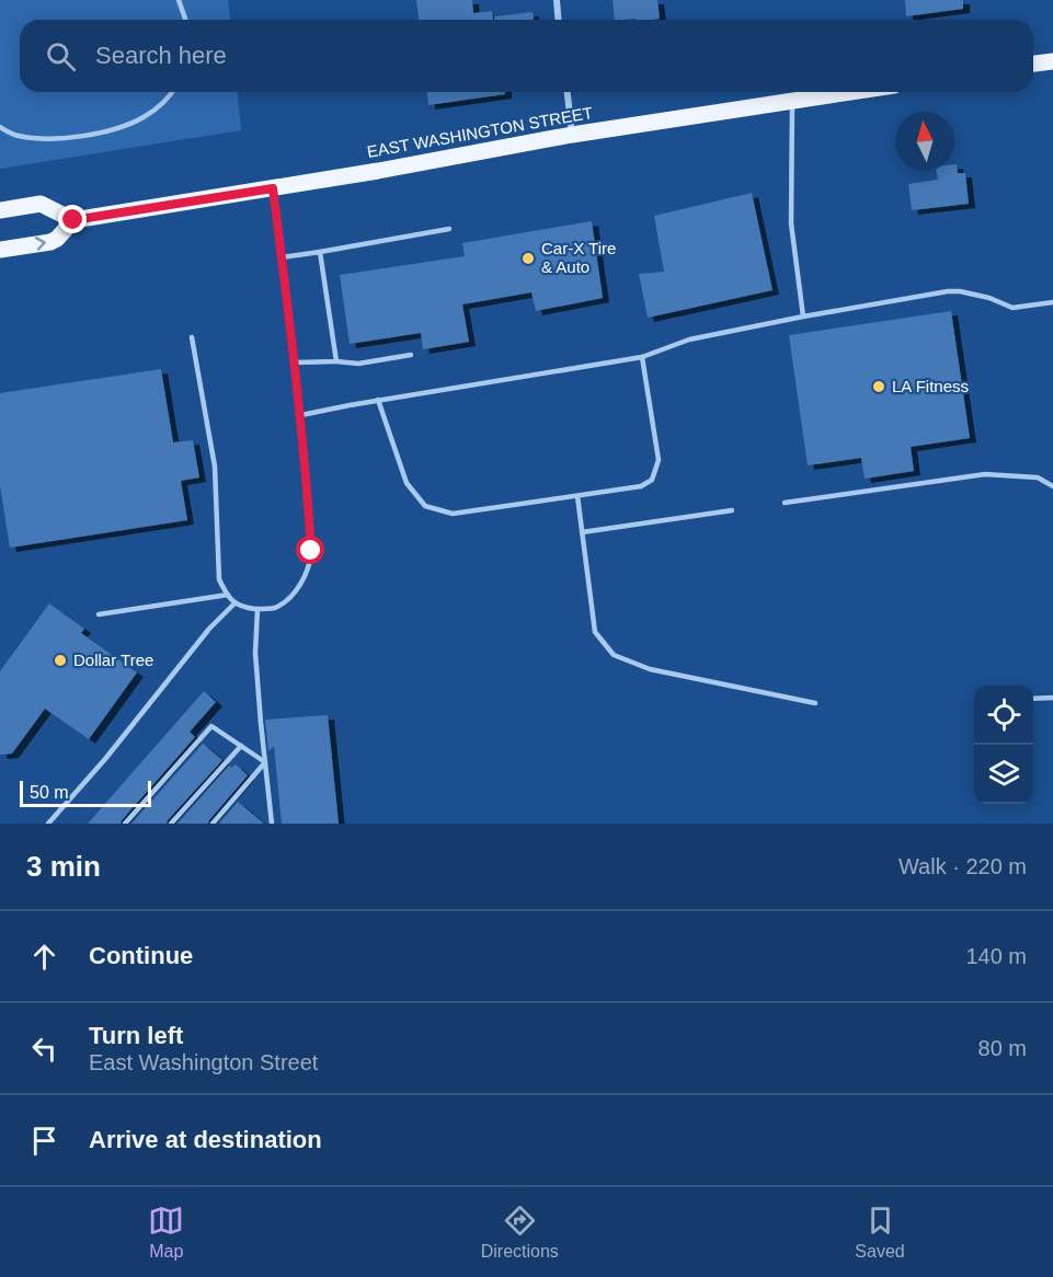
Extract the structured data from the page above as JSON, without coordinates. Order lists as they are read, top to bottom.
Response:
{
  "streets": {
    "main road": ["EAST WASHINGTON STREET"]
  },
  "places": ["Car-X Tire & Auto", "LA Fitness", "Dollar Tree"],
  "scale_bar": "50 m",
  "north": "top",
  "page": {
    "search": "Search here",
    "scale": "50 m",
    "heading": ["3 min", "Walk · 220 m"],
    "list": [
      ["Continue", "140 m"],
      ["Turn left", "East Washington Street", "80 m"],
      "Arrive at destination"
    ],
    "nav": ["Map", "Directions", "Saved"]
  }
}
